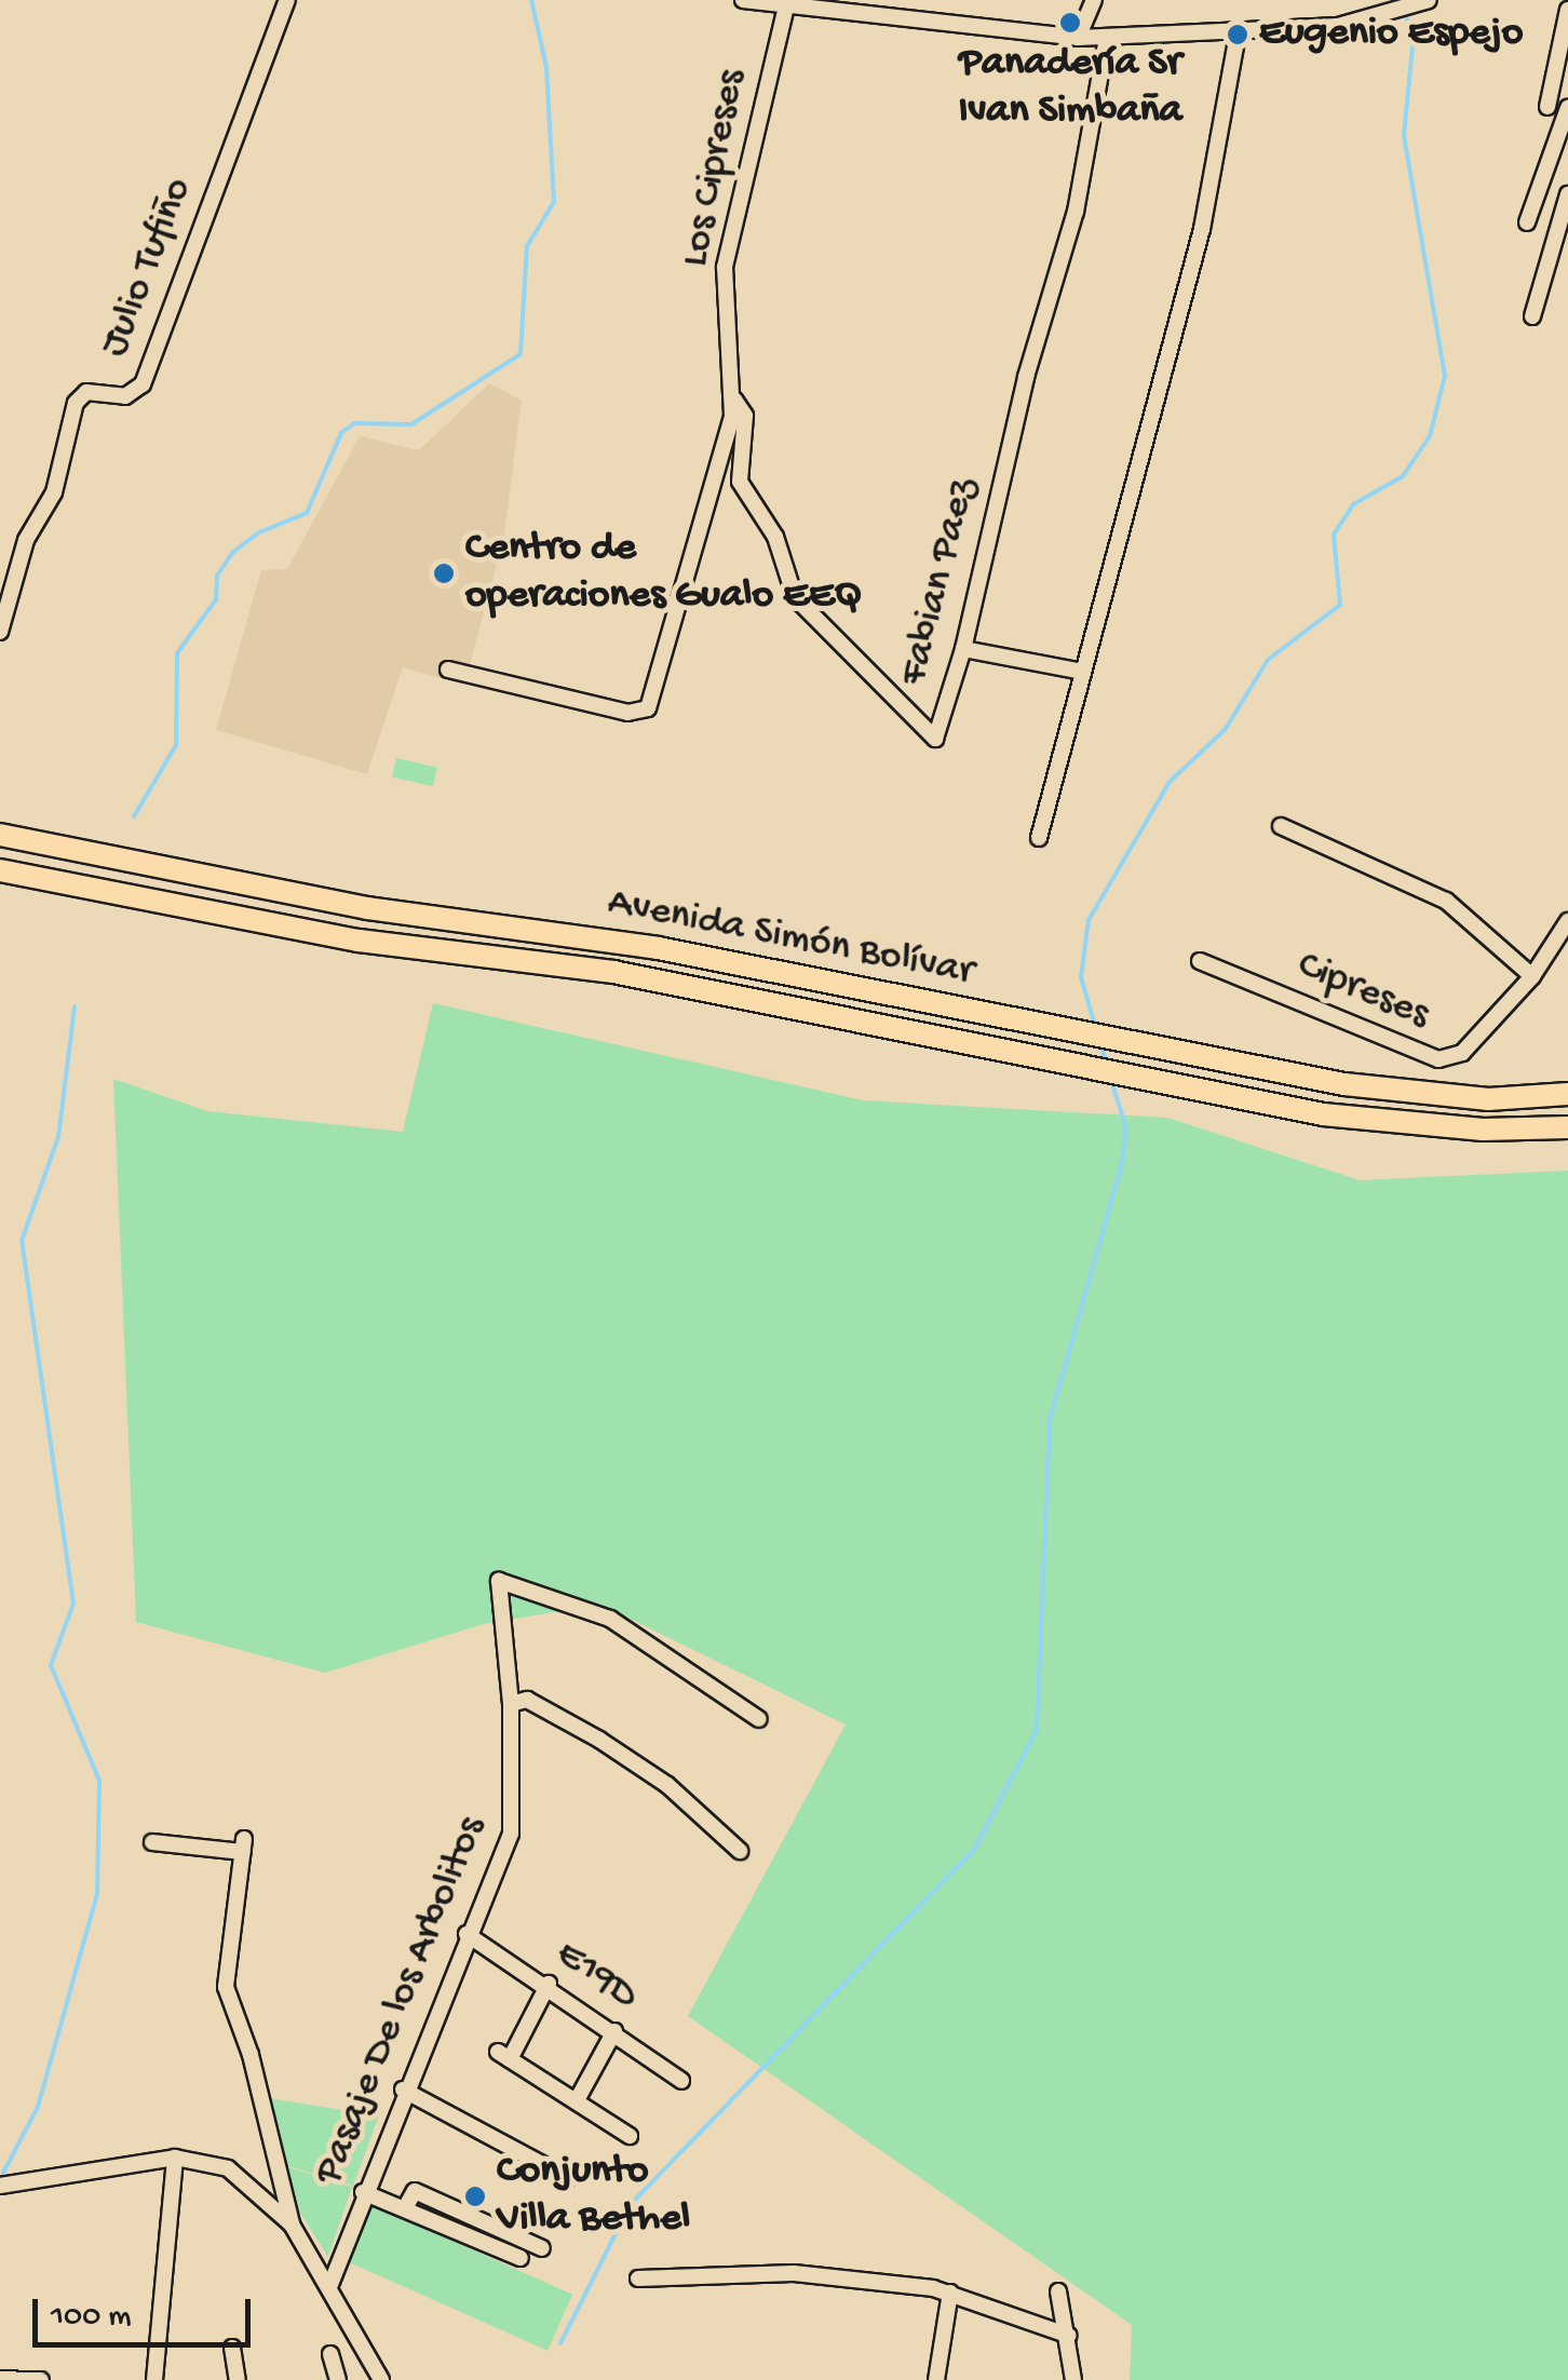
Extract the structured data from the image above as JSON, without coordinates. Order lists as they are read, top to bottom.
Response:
{
  "streets": {
    "highway": ["Avenida Simón Bolívar"],
    "street": [
      "Los Cipreses",
      "Julio Tufiño",
      "Fabian Paez",
      "Cipreses",
      "E19D",
      "Pasaje De los Arbolitos"
    ]
  },
  "crossings": [
    ["Los Cipreses", "Fabian Paez"],
    ["E19D", "Pasaje De los Arbolitos"]
  ],
  "places": [
    "Panadería Sr Ivan Simbaña",
    "Eugenio Espejo",
    "Centro de operaciones Gualo EEQ",
    "Conjunto Villa Bethel"
  ],
  "scale_bar": "100 m"
}
